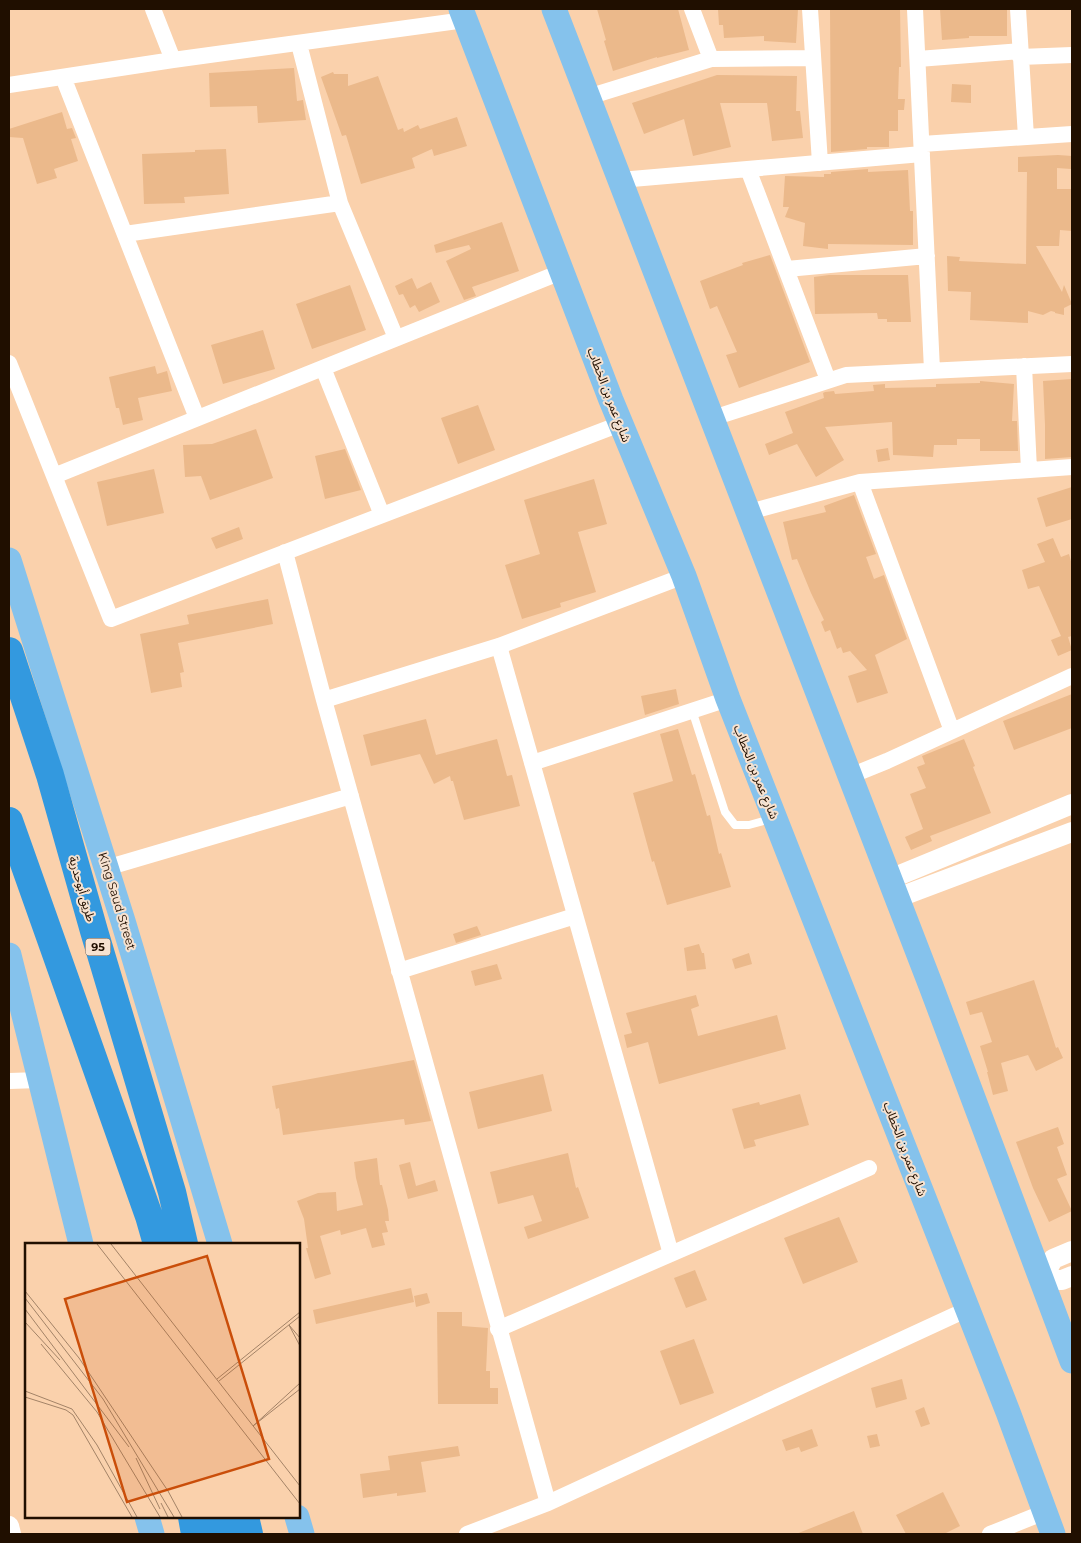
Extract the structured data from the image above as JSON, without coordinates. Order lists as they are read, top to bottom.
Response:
{
  "streets": {
    "highway": ["طريق أبوحدرية", "95"],
    "main road": ["شارع عمر بن الخطاب", "King Saud Street"]
  }
}
